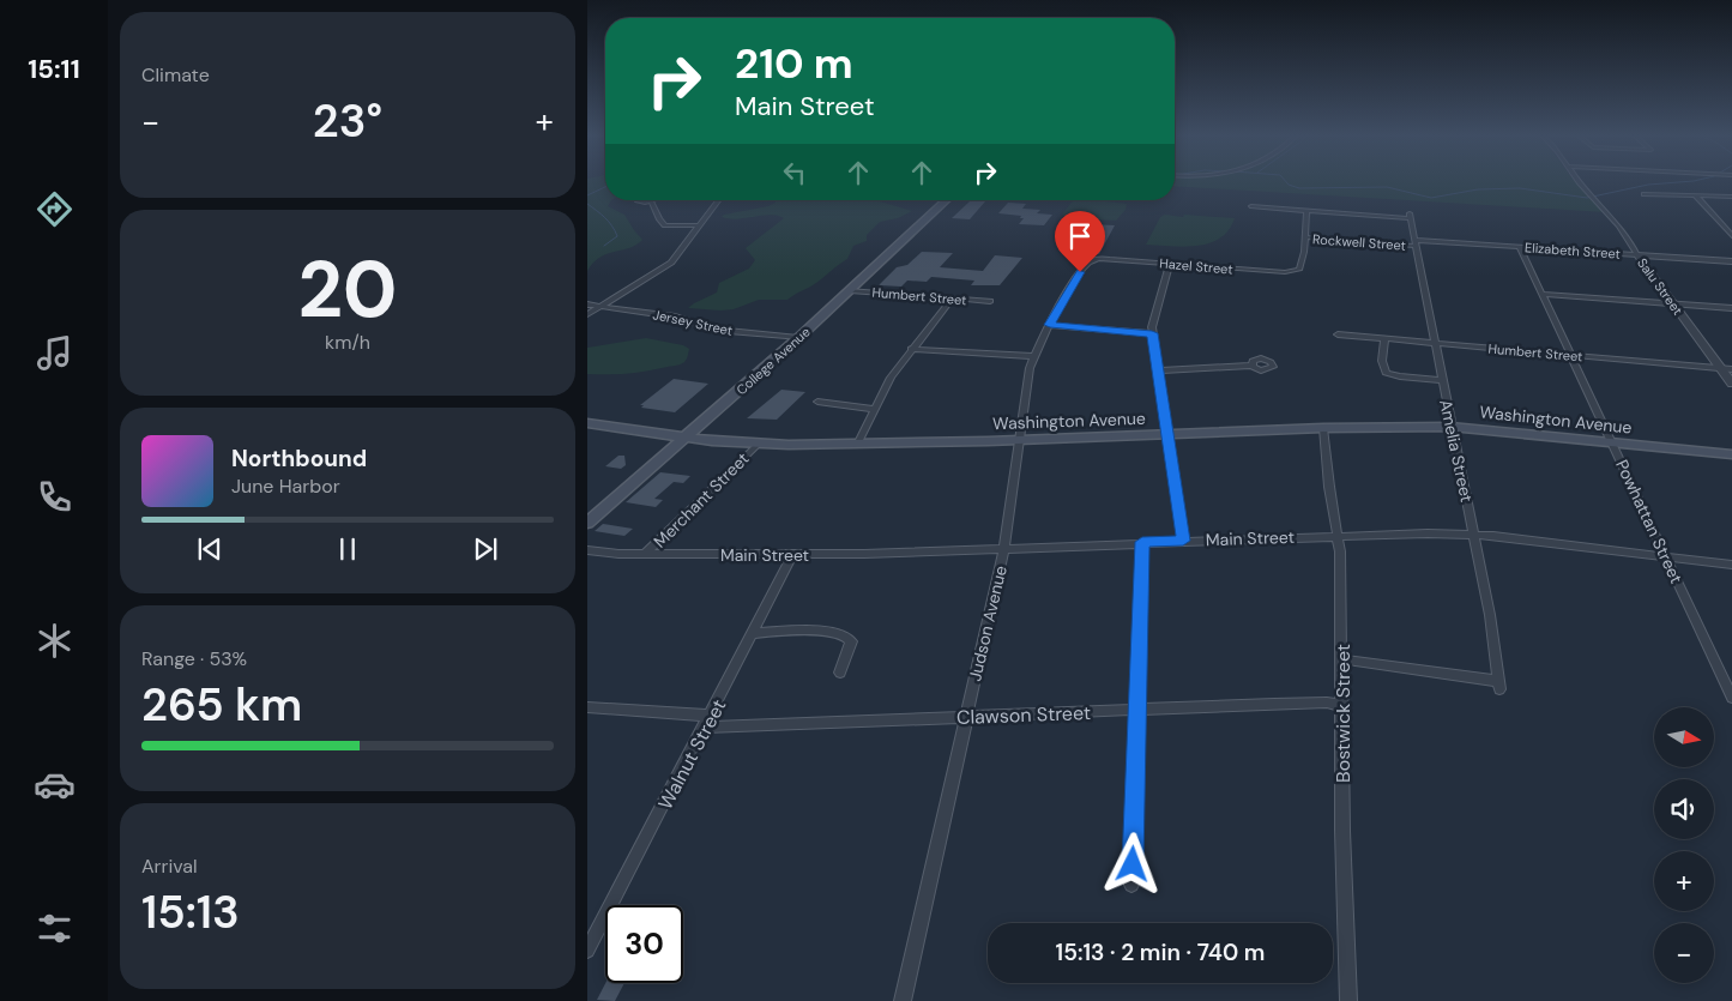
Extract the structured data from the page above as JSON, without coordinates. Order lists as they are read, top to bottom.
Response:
{
  "streets": {
    "main road": ["College Avenue", "Washington Avenue"],
    "street": [
      "Rockwell Street",
      "Elizabeth Street",
      "Hazel Street",
      "Salu Street",
      "Humbert Street",
      "Jersey Street",
      "Amelia Street",
      "Merchant Street",
      "Powhattan Street",
      "Main Street",
      "Judson Avenue",
      "Bostwick Street",
      "Clawson Street",
      "Walnut Street"
    ]
  },
  "crossings": [
    ["Rockwell Street", "Elizabeth Street"],
    ["Rockwell Street", "Hazel Street"],
    ["Rockwell Street", "Amelia Street"],
    ["Elizabeth Street", "Salu Street"],
    ["Elizabeth Street", "Amelia Street"],
    ["Elizabeth Street", "Powhattan Street"],
    ["Hazel Street", "Judson Avenue"],
    ["Salu Street", "Humbert Street"],
    ["Humbert Street", "College Avenue"],
    ["Humbert Street", "Amelia Street"],
    ["Humbert Street", "Powhattan Street"],
    ["Jersey Street", "College Avenue"],
    ["College Avenue", "Washington Avenue"],
    ["Washington Avenue", "Amelia Street"],
    ["Washington Avenue", "Merchant Street"],
    ["Washington Avenue", "Powhattan Street"],
    ["Washington Avenue", "Judson Avenue"],
    ["Washington Avenue", "Bostwick Street"],
    ["Amelia Street", "Main Street"],
    ["Amelia Street", "Bostwick Street"],
    ["Merchant Street", "Main Street"],
    ["Powhattan Street", "Main Street"],
    ["Main Street", "Judson Avenue"],
    ["Main Street", "Bostwick Street"],
    ["Main Street", "Walnut Street"],
    ["Judson Avenue", "Clawson Street"],
    ["Bostwick Street", "Clawson Street"],
    ["Clawson Street", "Walnut Street"]
  ],
  "north": "right",
  "page": {
    "tabs": "15:11",
    "tile": [
      "Climate",
      ["20", "km/h"],
      ["Range · 53%", "265 km"],
      ["Arrival", "15:13"]
    ],
    "turn": ["210 m", "Main Street"],
    "heat": ["−", "23°", "+"],
    "song": ["Northbound", "June Harbor"],
    "map_buttons": ["+", "−"],
    "limit": "30",
    "trip": "15:13 · 2 min · 740 m"
  }
}
